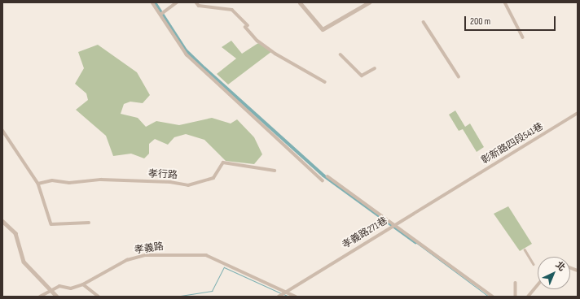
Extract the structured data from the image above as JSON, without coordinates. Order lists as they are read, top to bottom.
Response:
{
  "streets": {
    "street": [
      "彰新路四段541巷",
      "孝行路",
      "孝義路271巷",
      "孝義路"
    ]
  },
  "crossings": [
    ["彰新路四段541巷", "孝義路271巷"],
    ["孝義路271巷", "孝義路"]
  ],
  "scale_bar": "200 m",
  "north": "top right"
}
